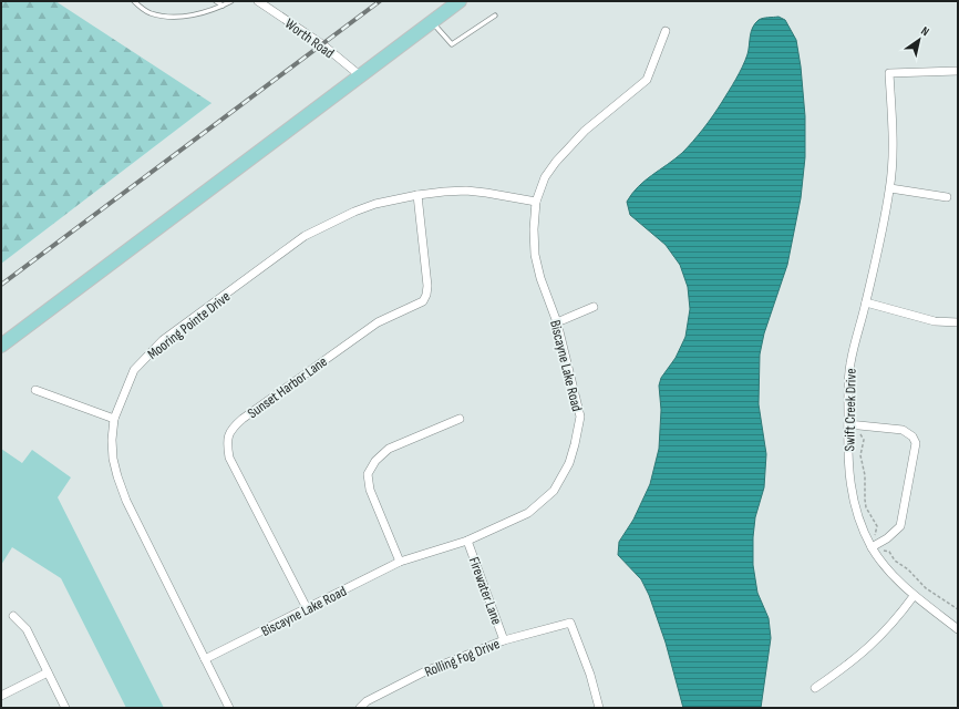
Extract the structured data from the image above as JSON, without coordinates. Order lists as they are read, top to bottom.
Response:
{
  "streets": {
    "street": [
      "Worth Road",
      "Mooring Pointe Drive",
      "Biscayne Lake Road",
      "Sunset Harbor Lane",
      "Swift Creek Drive",
      "Firewater Lane",
      "Rolling Fog Drive"
    ]
  },
  "crossings": [
    ["Mooring Pointe Drive", "Biscayne Lake Road"],
    ["Mooring Pointe Drive", "Sunset Harbor Lane"],
    ["Biscayne Lake Road", "Sunset Harbor Lane"],
    ["Biscayne Lake Road", "Firewater Lane"],
    ["Firewater Lane", "Rolling Fog Drive"]
  ],
  "north": "top right"
}
